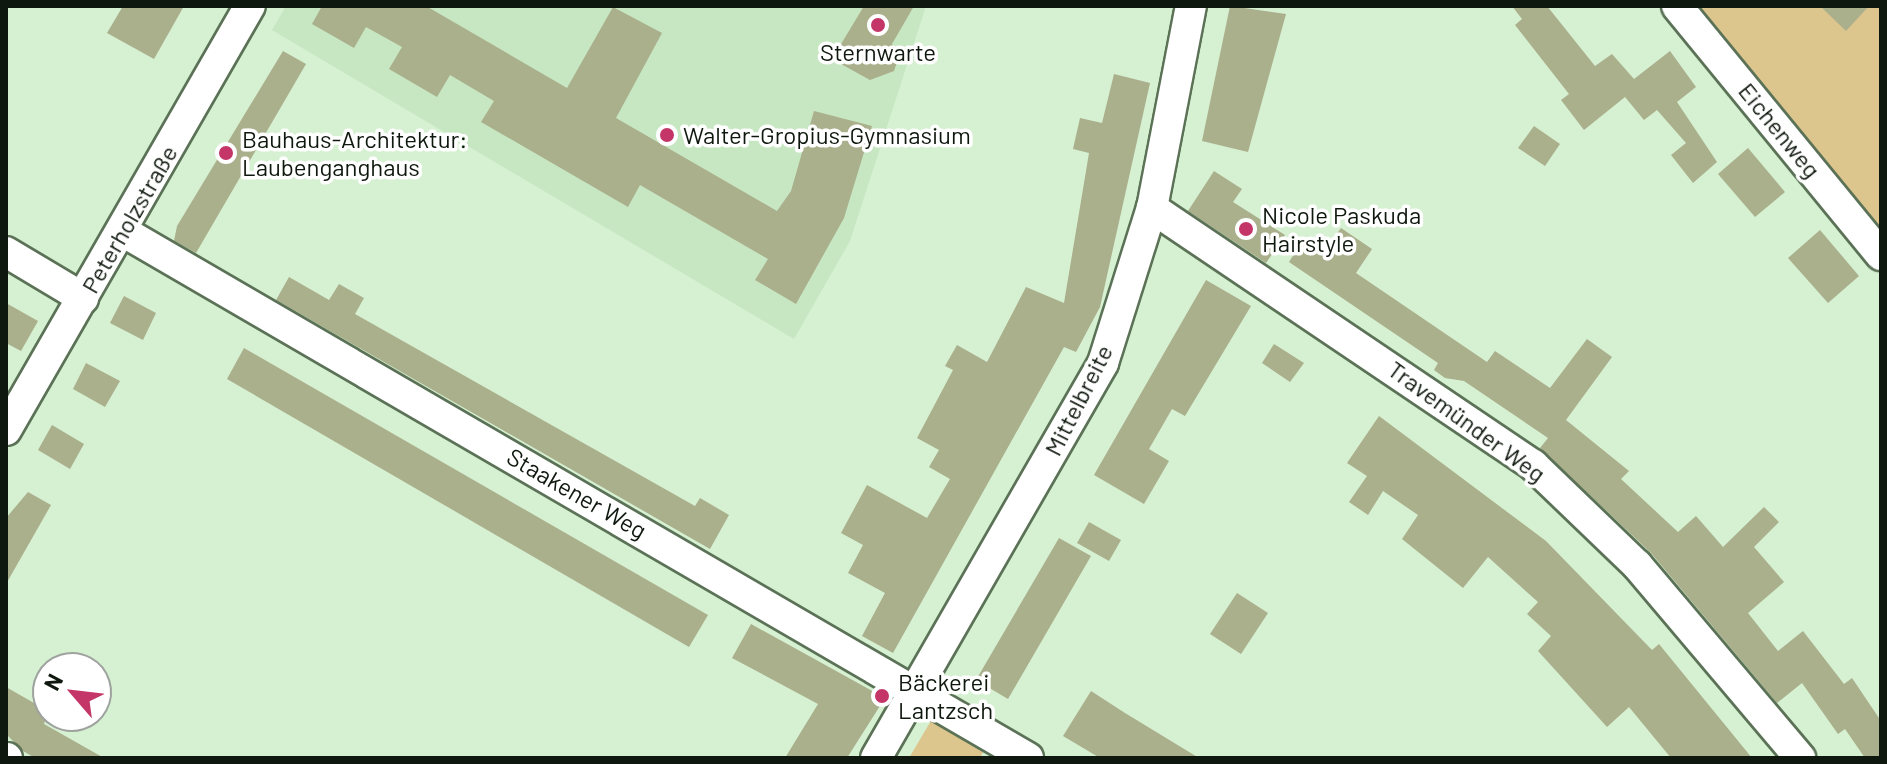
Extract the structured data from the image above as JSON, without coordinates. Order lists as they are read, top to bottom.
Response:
{
  "streets": {
    "street": [
      "Eichenweg",
      "Peterholzstraße",
      "Mittelbreite",
      "Travemünder Weg",
      "Staakener Weg"
    ]
  },
  "crossings": [
    ["Peterholzstraße", "Staakener Weg"],
    ["Mittelbreite", "Travemünder Weg"],
    ["Mittelbreite", "Staakener Weg"]
  ],
  "places": [
    "Sternwarte",
    "Walter-Gropius-Gymnasium",
    "Bauhaus-Architektur: Laubenganghaus",
    "Nicole Paskuda Hairstyle",
    "Bäckerei Lantzsch"
  ],
  "north": "top left"
}
